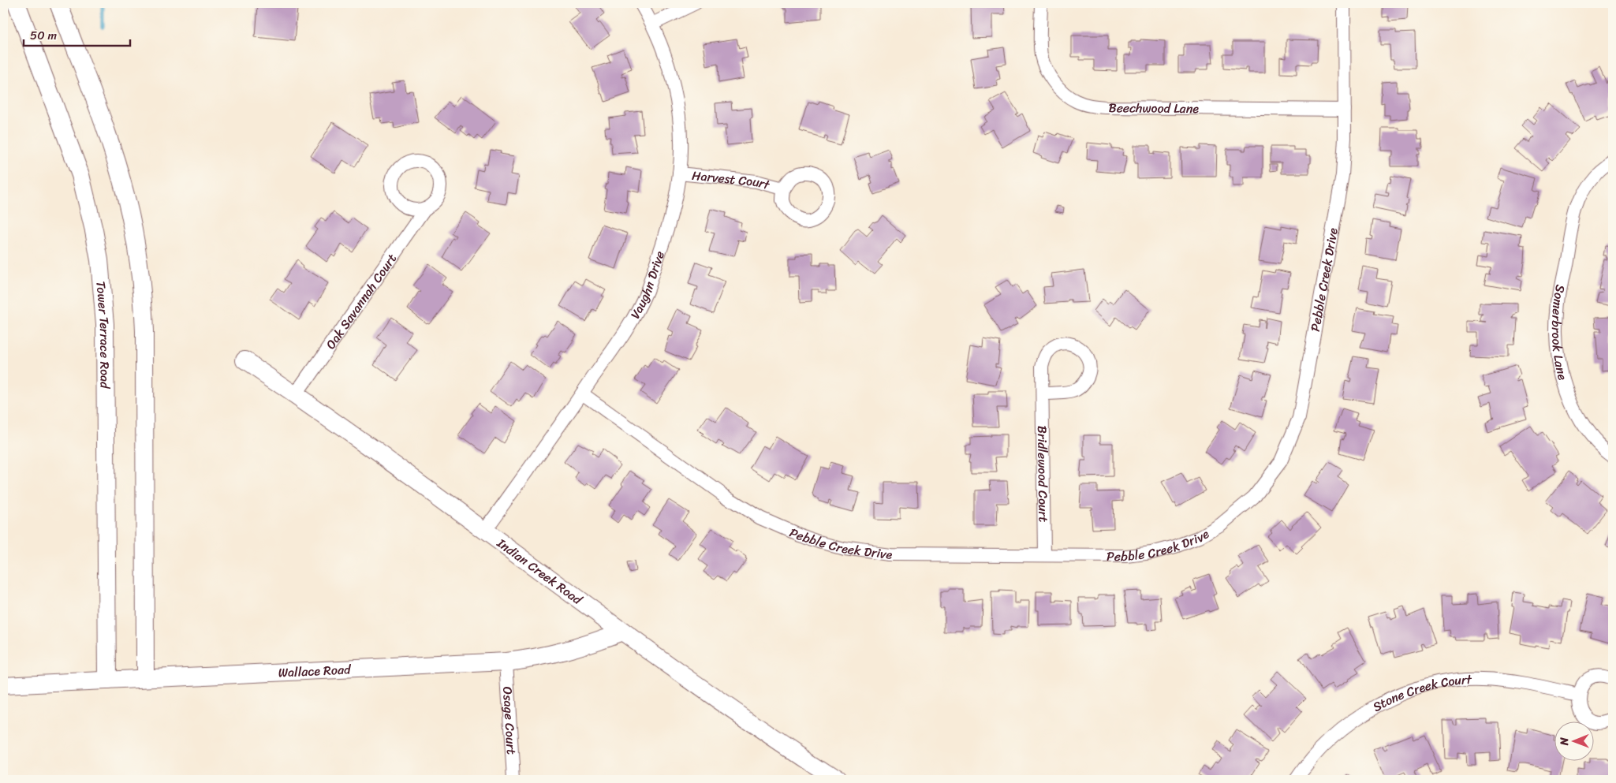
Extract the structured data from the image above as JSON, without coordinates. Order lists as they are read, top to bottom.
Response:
{
  "streets": {
    "street": [
      "Beechwood Lane",
      "Harvest Court",
      "Pebble Creek Drive",
      "Vaughn Drive",
      "Oak Savannah Court",
      "Somerbrook Lane",
      "Tower Terrace Road",
      "Bridlewood Court",
      "Indian Creek Road",
      "Wallace Road",
      "Stone Creek Court",
      "Osage Court"
    ]
  },
  "crossings": [
    ["Beechwood Lane", "Pebble Creek Drive"],
    ["Harvest Court", "Vaughn Drive"],
    ["Pebble Creek Drive", "Vaughn Drive"],
    ["Pebble Creek Drive", "Bridlewood Court"],
    ["Vaughn Drive", "Indian Creek Road"],
    ["Oak Savannah Court", "Indian Creek Road"],
    ["Tower Terrace Road", "Wallace Road"],
    ["Indian Creek Road", "Wallace Road"],
    ["Wallace Road", "Osage Court"]
  ],
  "scale_bar": "50 m",
  "north": "left"
}
